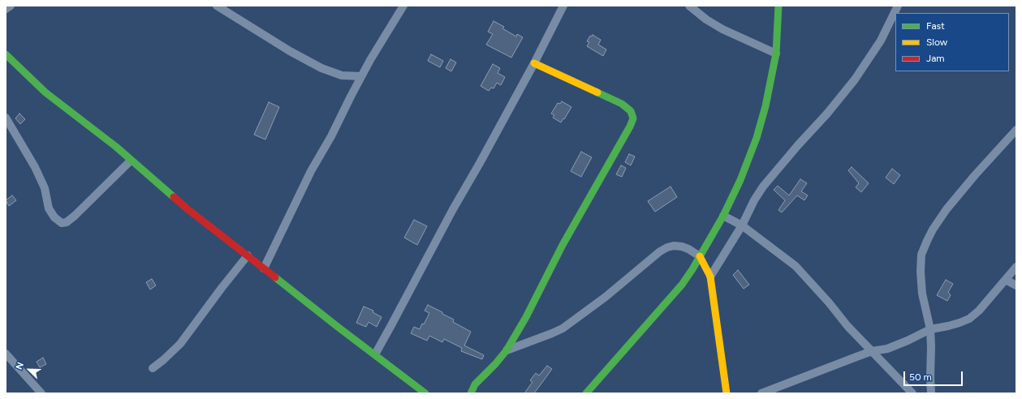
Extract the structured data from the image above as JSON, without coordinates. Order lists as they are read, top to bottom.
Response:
{
  "legend": ["Fast", "Slow", "Jam"],
  "scale_bar": "50 m",
  "north": "top left"
}
